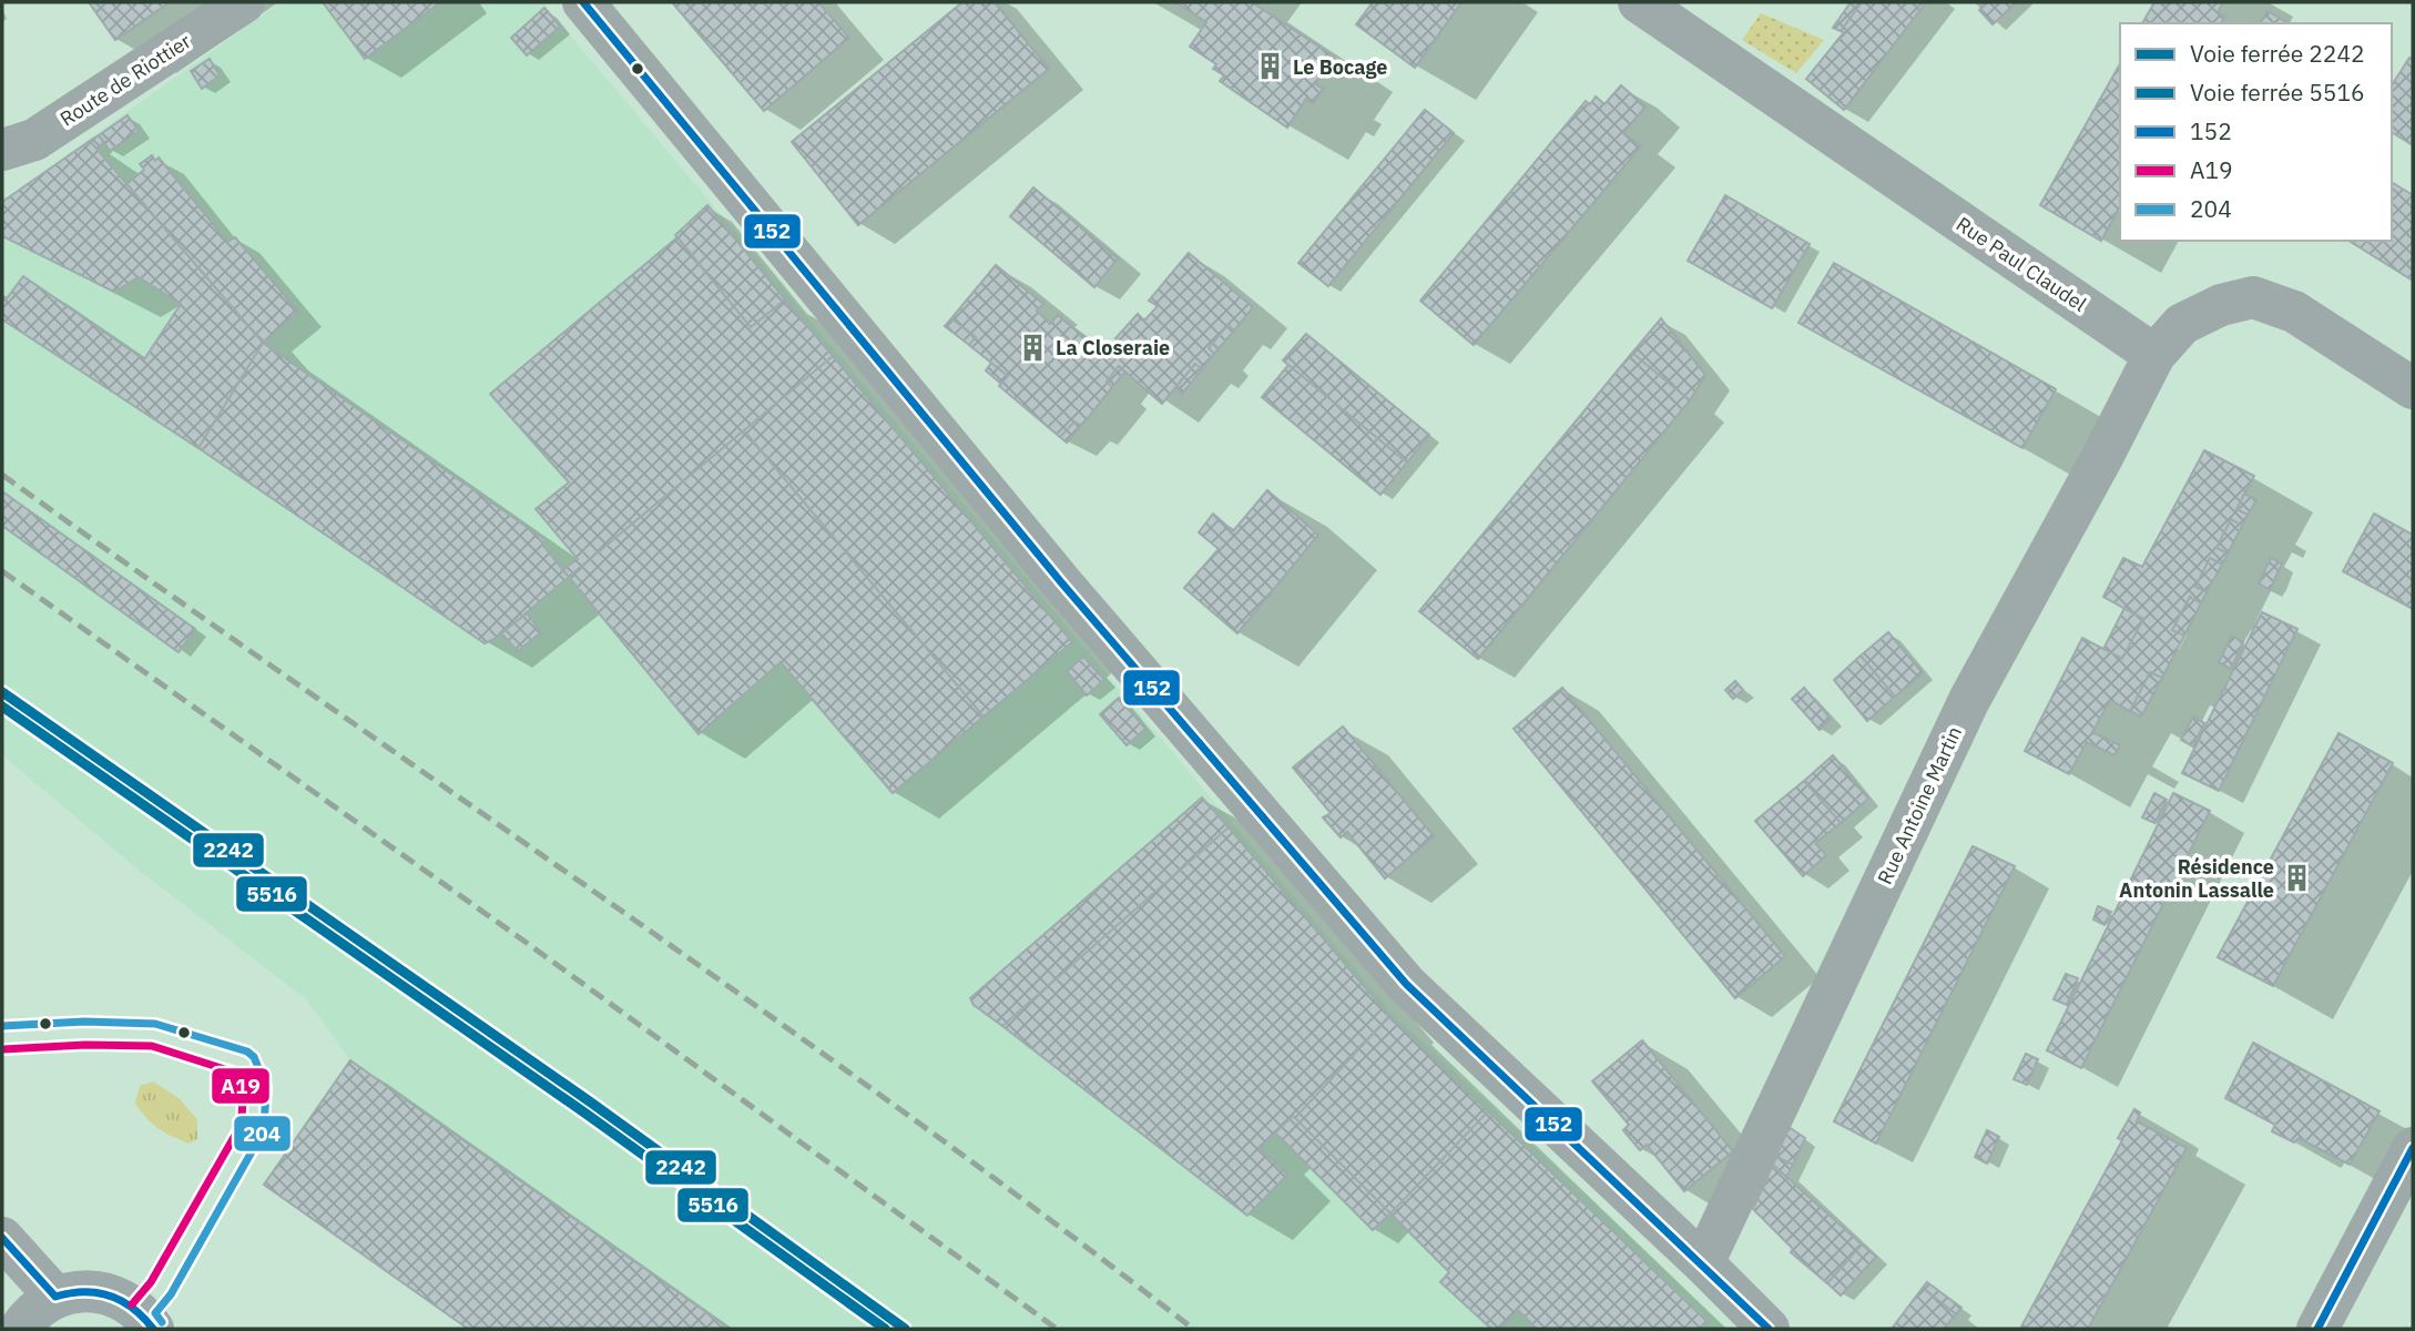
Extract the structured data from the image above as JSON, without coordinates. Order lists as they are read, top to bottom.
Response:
{
  "streets": {
    "street": ["Route de Riottier", "Rue Paul Claudel", "Rue Antoine Martin"]
  },
  "crossings": [
    ["Rue Paul Claudel", "Rue Antoine Martin"]
  ],
  "places": {
    "building": ["Le Bocage", "La Closeraie", "Résidence Antonin Lassalle"]
  },
  "lines": [
    "transit line 152",
    "rail line 2242",
    "rail line 5516",
    "transit line 204",
    "transit line A19"
  ],
  "legend": [
    "Voie ferrée 2242",
    "Voie ferrée 5516",
    "152",
    "A19",
    "204"
  ]
}
